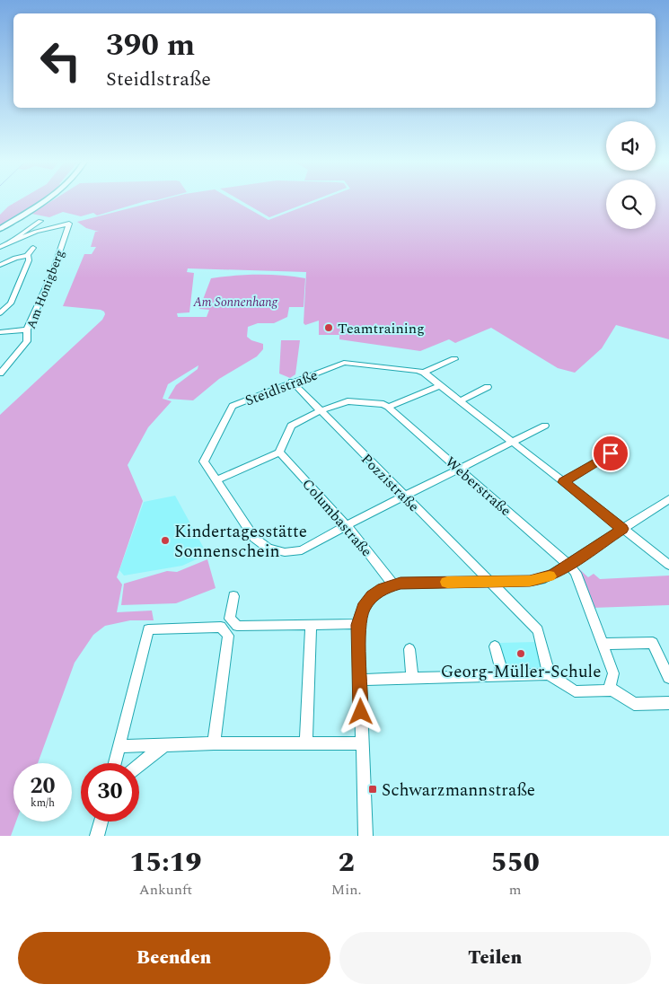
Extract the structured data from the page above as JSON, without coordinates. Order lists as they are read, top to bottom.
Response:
{
  "streets": {
    "street": [
      "Am Honigberg",
      "Steidlstraße",
      "Pozzistraße",
      "Weberstraße",
      "Columbastraße"
    ]
  },
  "crossings": [
    ["Steidlstraße", "Pozzistraße"],
    ["Steidlstraße", "Weberstraße"],
    ["Steidlstraße", "Columbastraße"]
  ],
  "parks": ["Am Sonnenhang"],
  "places": {
    "other": ["Teamtraining", "Kindertagesstätte Sonnenschein", "Georg-Müller-Schule"],
    "transit": ["Schwarzmannstraße"]
  },
  "page": {
    "turn": ["390 m", "Steidlstraße"],
    "speed": "20 km/h",
    "limit": "30",
    "eta": [
      "15:19",
      "Ankunft",
      "2",
      "Min.",
      "550",
      "m"
    ],
    "buttons": ["Beenden", "Teilen"]
  }
}
